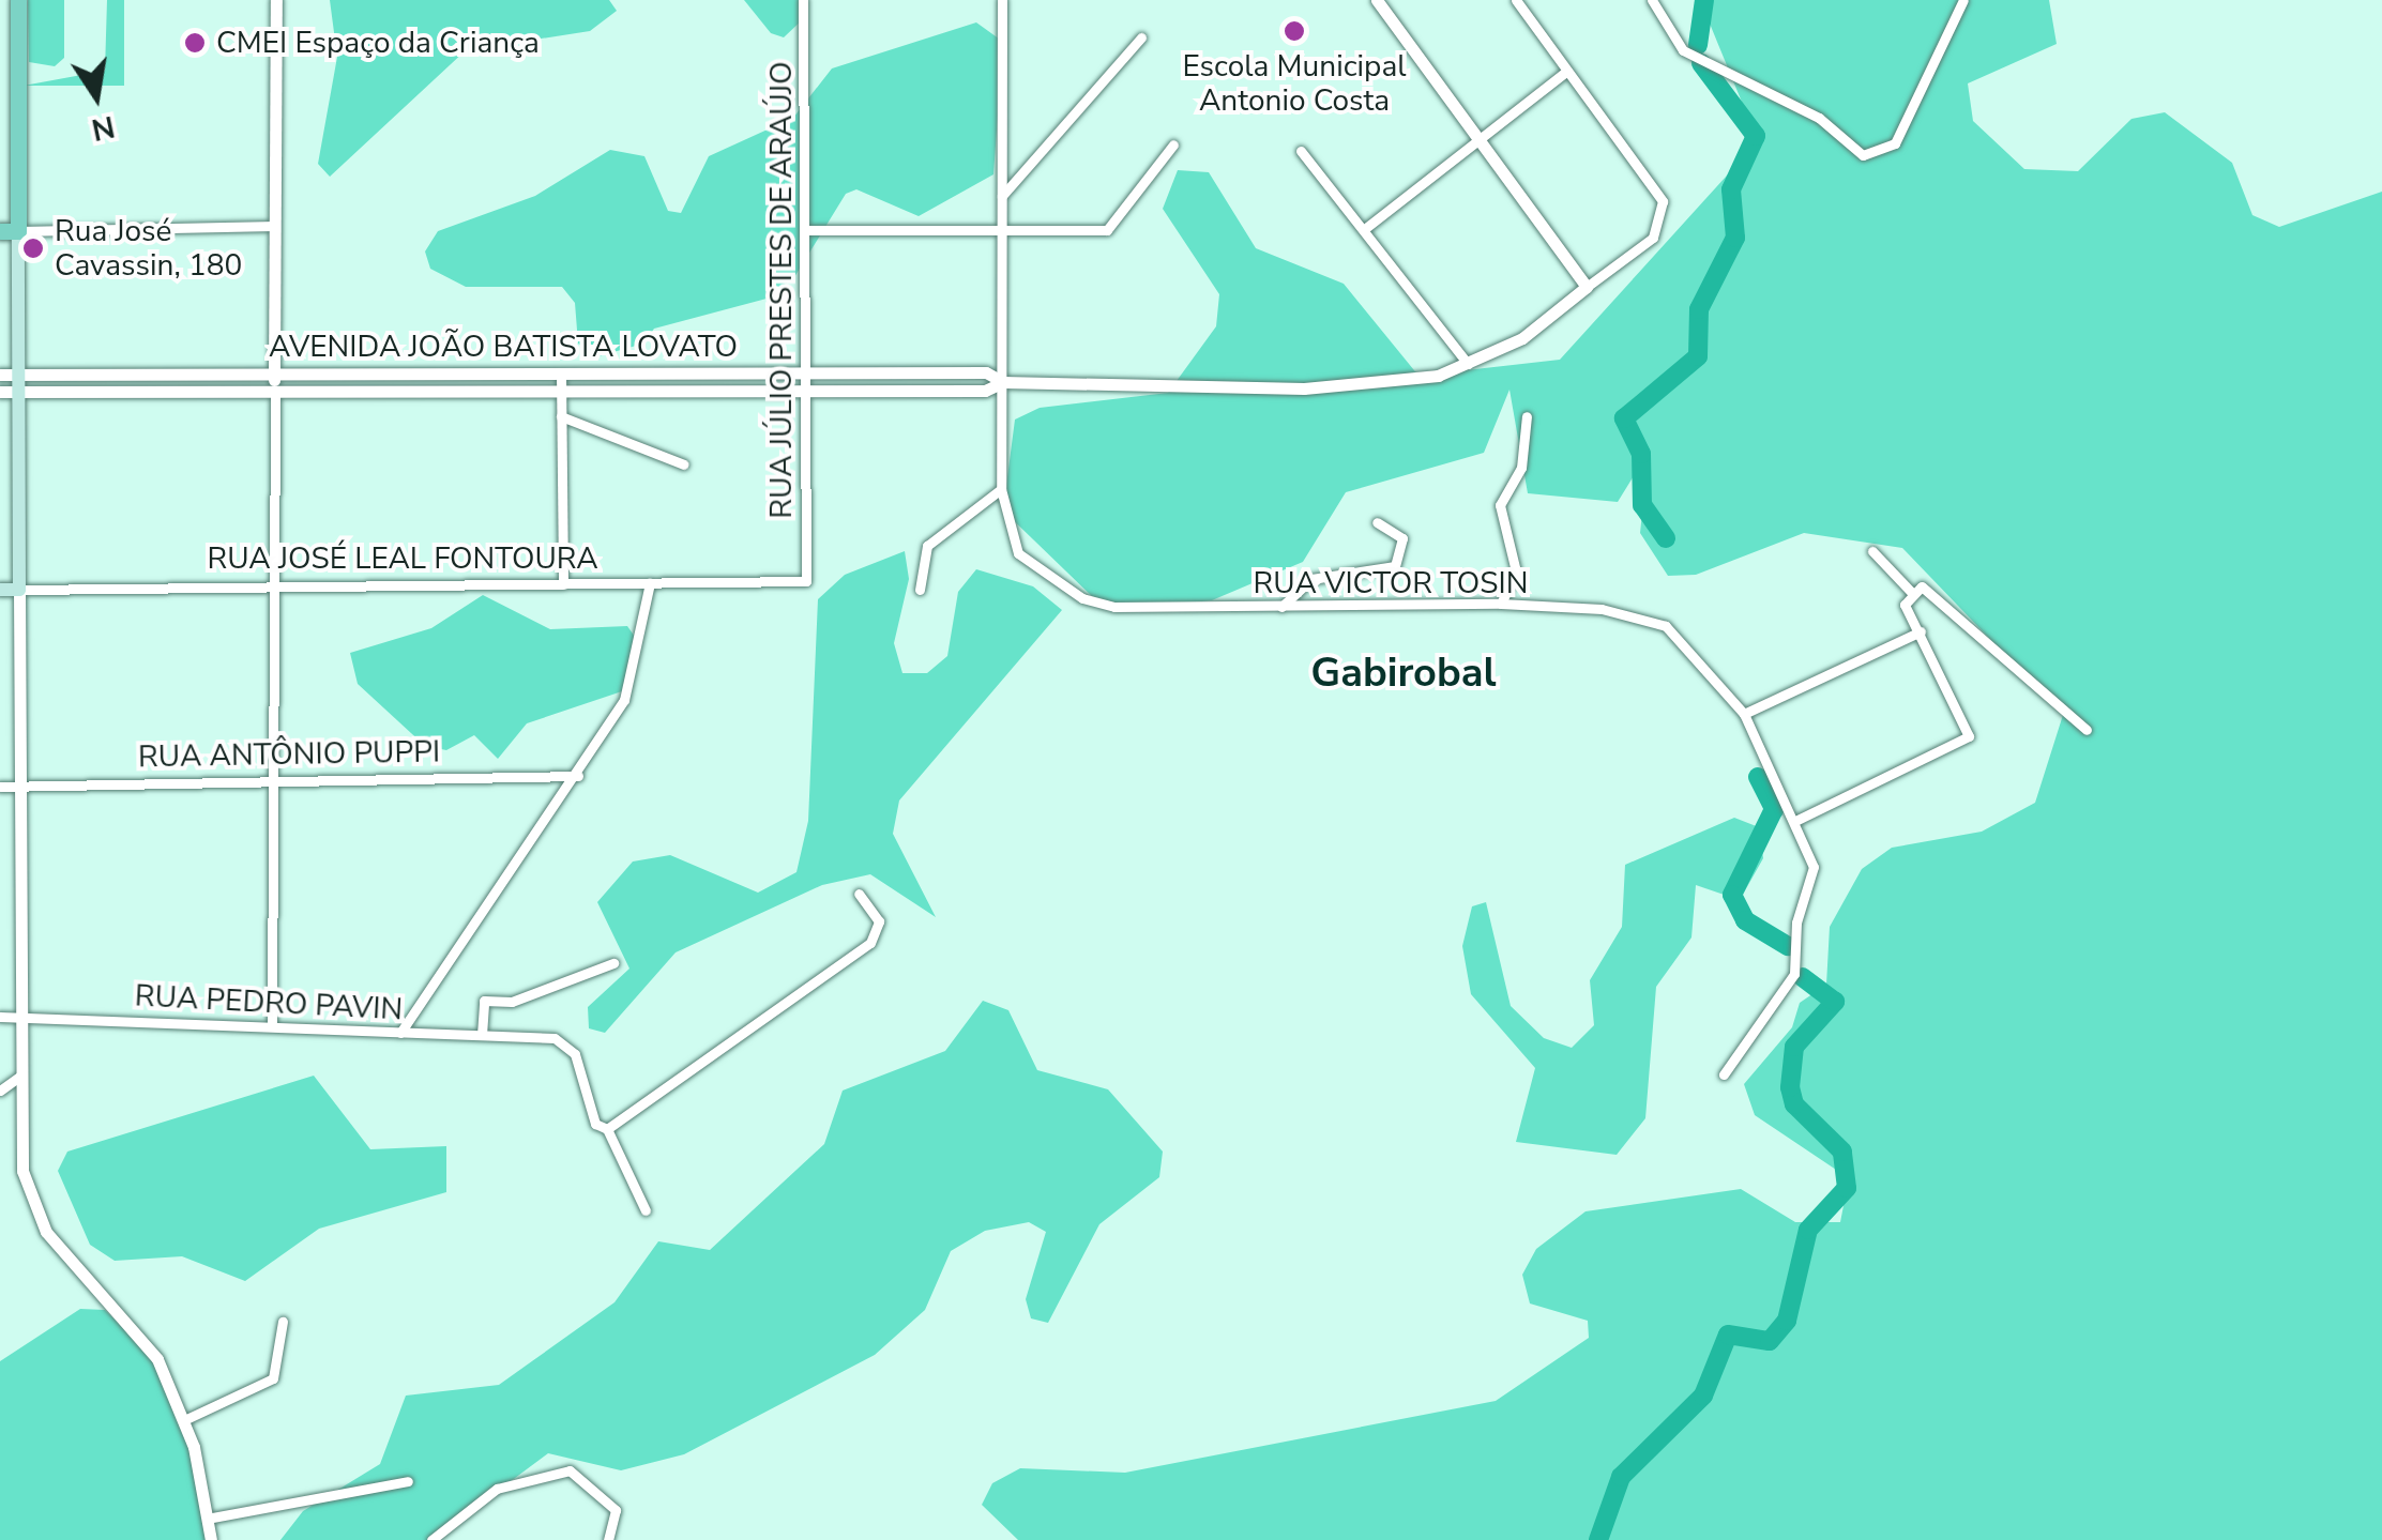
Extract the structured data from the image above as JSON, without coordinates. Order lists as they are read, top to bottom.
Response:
{
  "streets": {
    "main road": ["RUA JOSÉ LEAL FONTOURA"],
    "street": [
      "RUA JÚLIO PRESTES DE ARAÚJO",
      "AVENIDA JOÃO BATISTA LOVATO",
      "RUA VICTOR TOSIN",
      "RUA ANTÔNIO PUPPI",
      "RUA PEDRO PAVIN"
    ]
  },
  "crossings": [
    ["RUA JÚLIO PRESTES DE ARAÚJO", "AVENIDA JOÃO BATISTA LOVATO"],
    ["RUA JÚLIO PRESTES DE ARAÚJO", "RUA JOSÉ LEAL FONTOURA"],
    ["AVENIDA JOÃO BATISTA LOVATO", "RUA VICTOR TOSIN"]
  ],
  "districts": ["Gabirobal"],
  "places": ["Escola Municipal Antonio Costa", "CMEI Espaço da Criança", "Rua José Cavassin, 180"],
  "north": "bottom"
}
